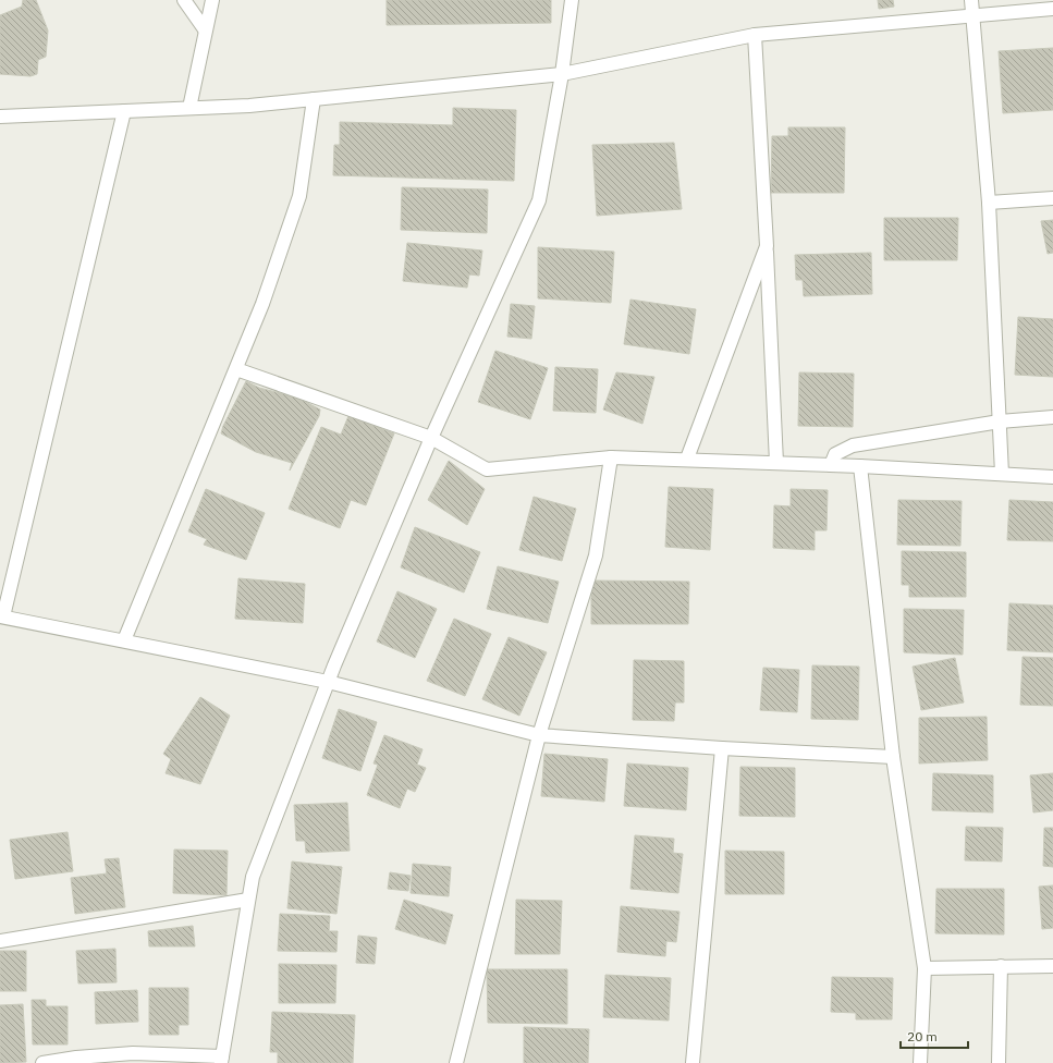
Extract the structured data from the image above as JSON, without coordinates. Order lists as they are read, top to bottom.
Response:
{
  "scale_bar": "20 m"
}
